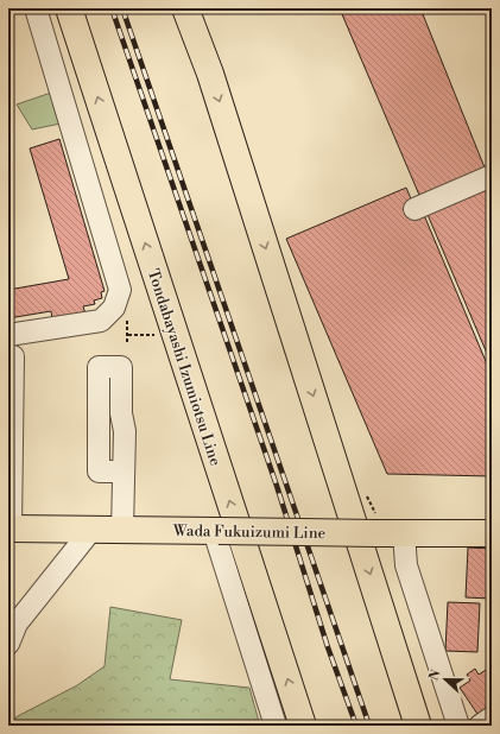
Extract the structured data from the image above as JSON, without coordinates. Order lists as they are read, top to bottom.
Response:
{
  "streets": {
    "main road": ["Tondabayashi Izumiotsu Line", "Wada Fukuizumi Line"]
  },
  "north": "left"
}
